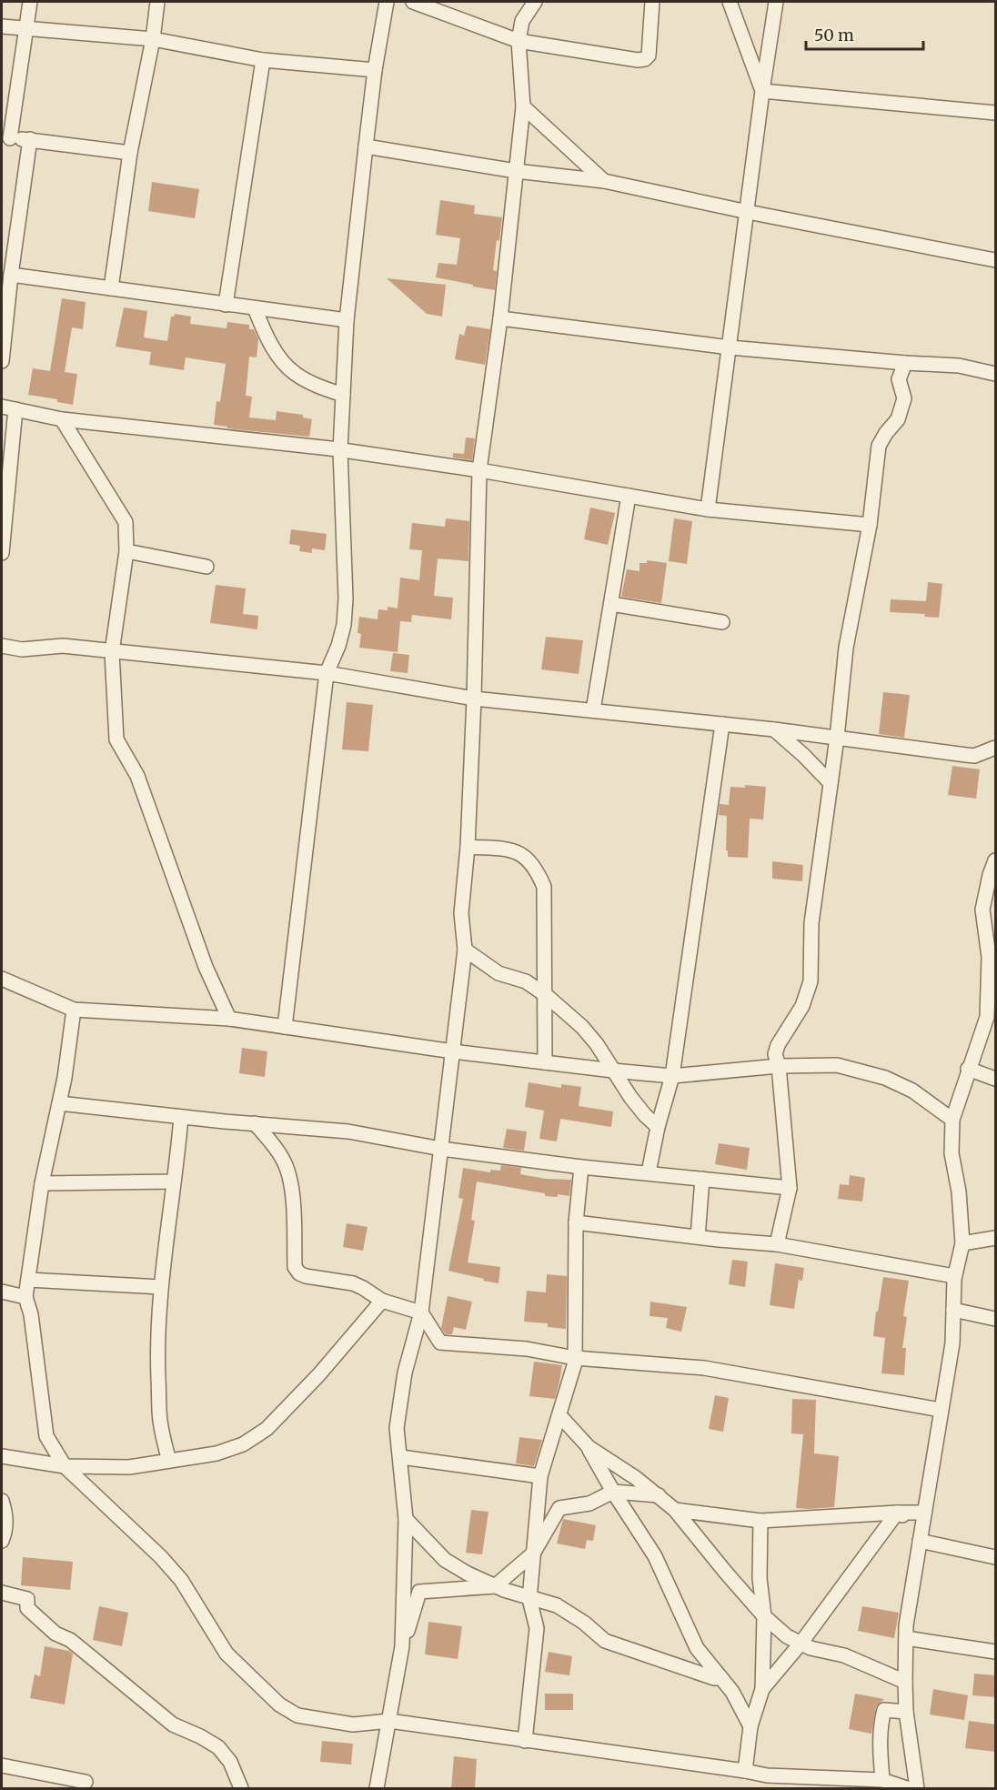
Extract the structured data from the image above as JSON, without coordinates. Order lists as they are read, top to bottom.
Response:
{
  "scale_bar": "50 m"
}
